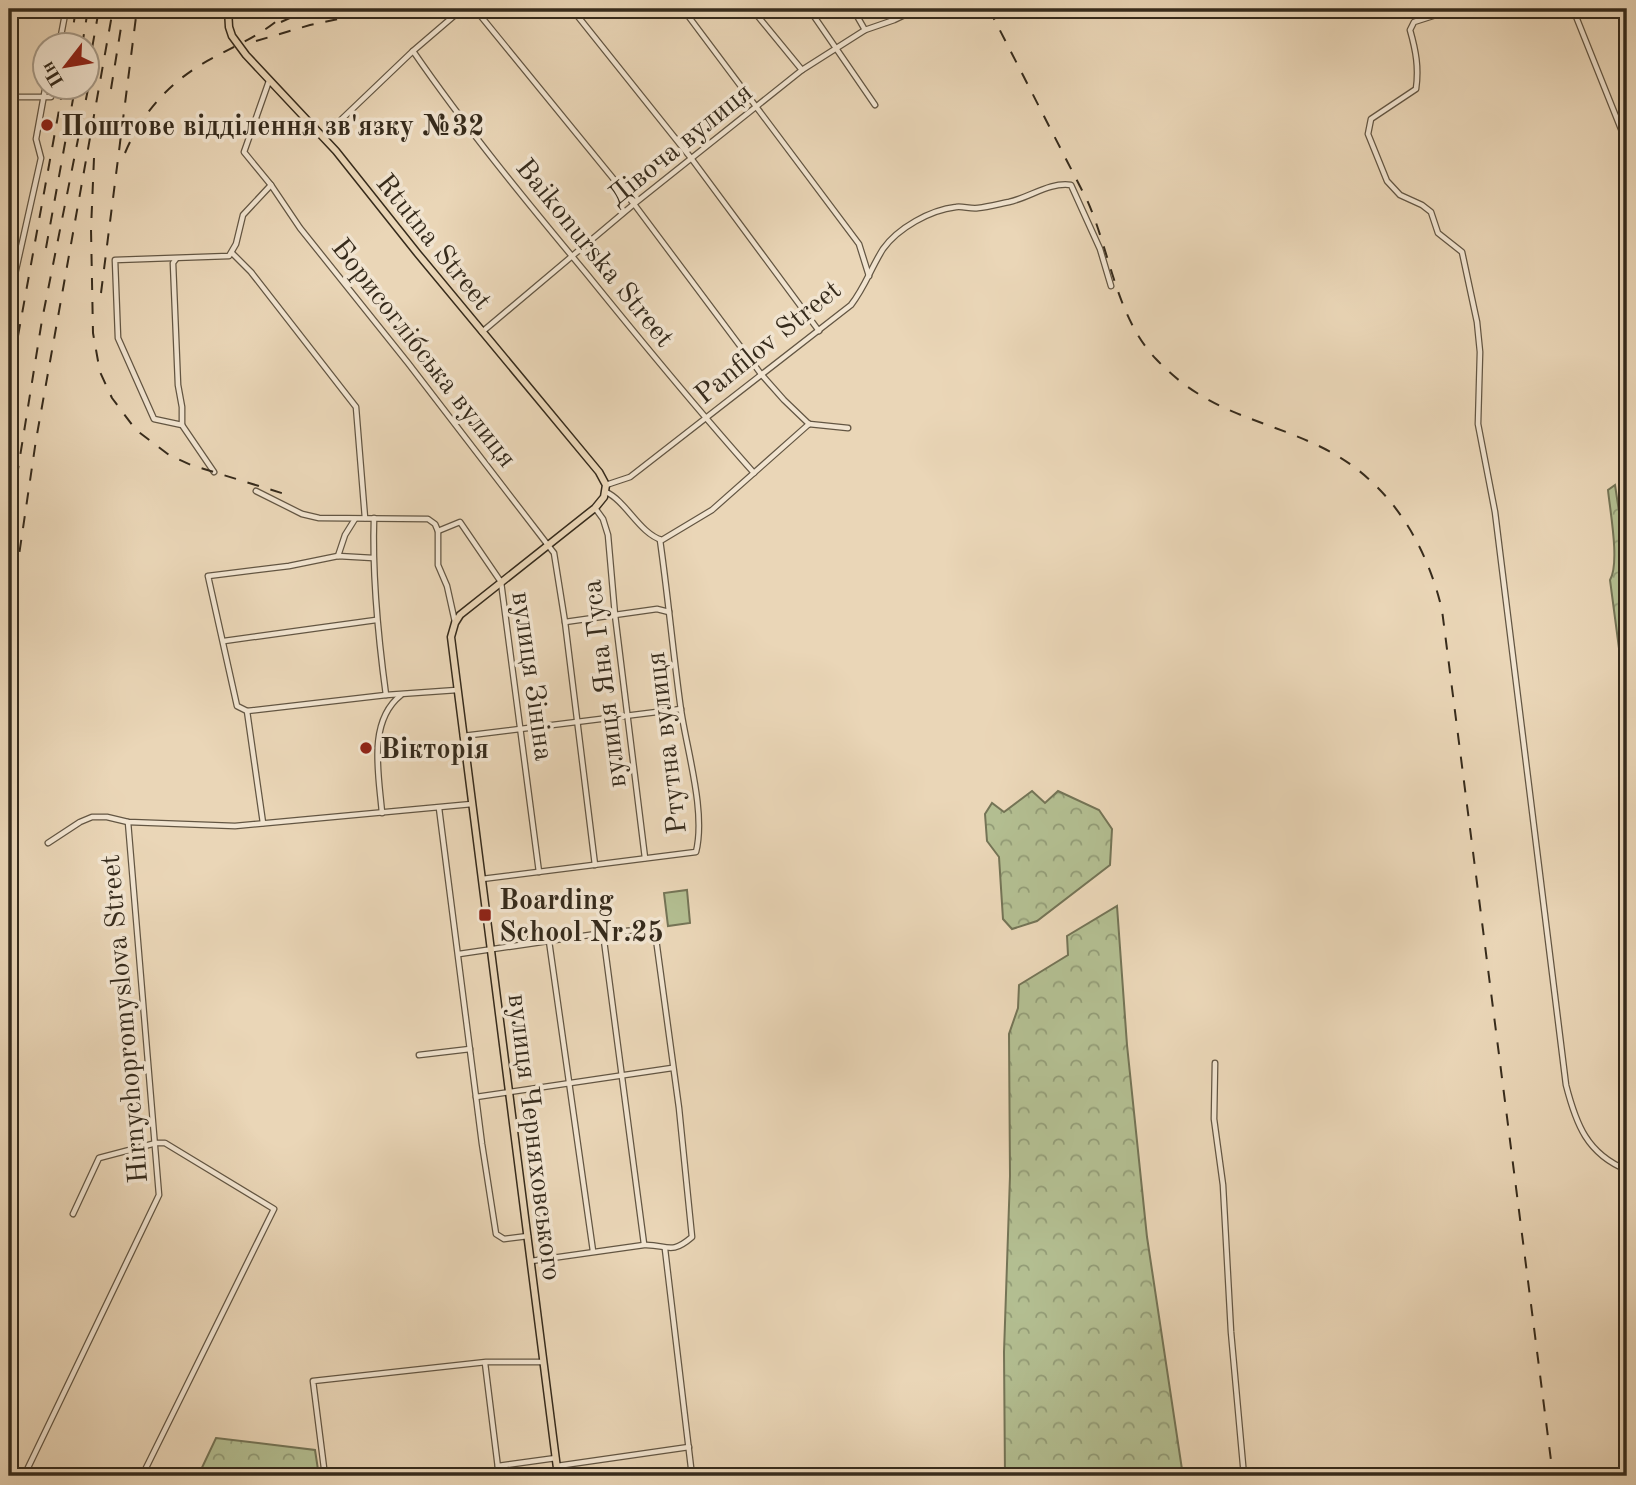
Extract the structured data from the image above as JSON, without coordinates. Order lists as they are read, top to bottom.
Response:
{
  "streets": {
    "main road": ["Rtutna Street", "вулиця Черняховського"],
    "street": [
      "Дівоча вулиця",
      "Baikonurska Street",
      "Panfilov Street",
      "Борисоглібська вулиця",
      "вулиця Зініна",
      "вулиця Яна Гуса",
      "Ртутна вулиця",
      "Hirnychopromyslova Street"
    ]
  },
  "crossings": [
    ["Дівоча вулиця", "Rtutna Street"],
    ["Дівоча вулиця", "Baikonurska Street"],
    ["Rtutna Street", "Panfilov Street"],
    ["Rtutna Street", "Борисоглібська вулиця"],
    ["Baikonurska Street", "Panfilov Street"],
    ["вулиця Зініна", "Ртутна вулиця"],
    ["вулиця Яна Гуса", "Ртутна вулиця"],
    ["Ртутна вулиця", "вулиця Черняховського"]
  ],
  "places": {
    "other": ["Поштове відділення зв'язку №32", "Вікторія"],
    "transit": ["Boarding School Nr.25"]
  },
  "north": "bottom left"
}
